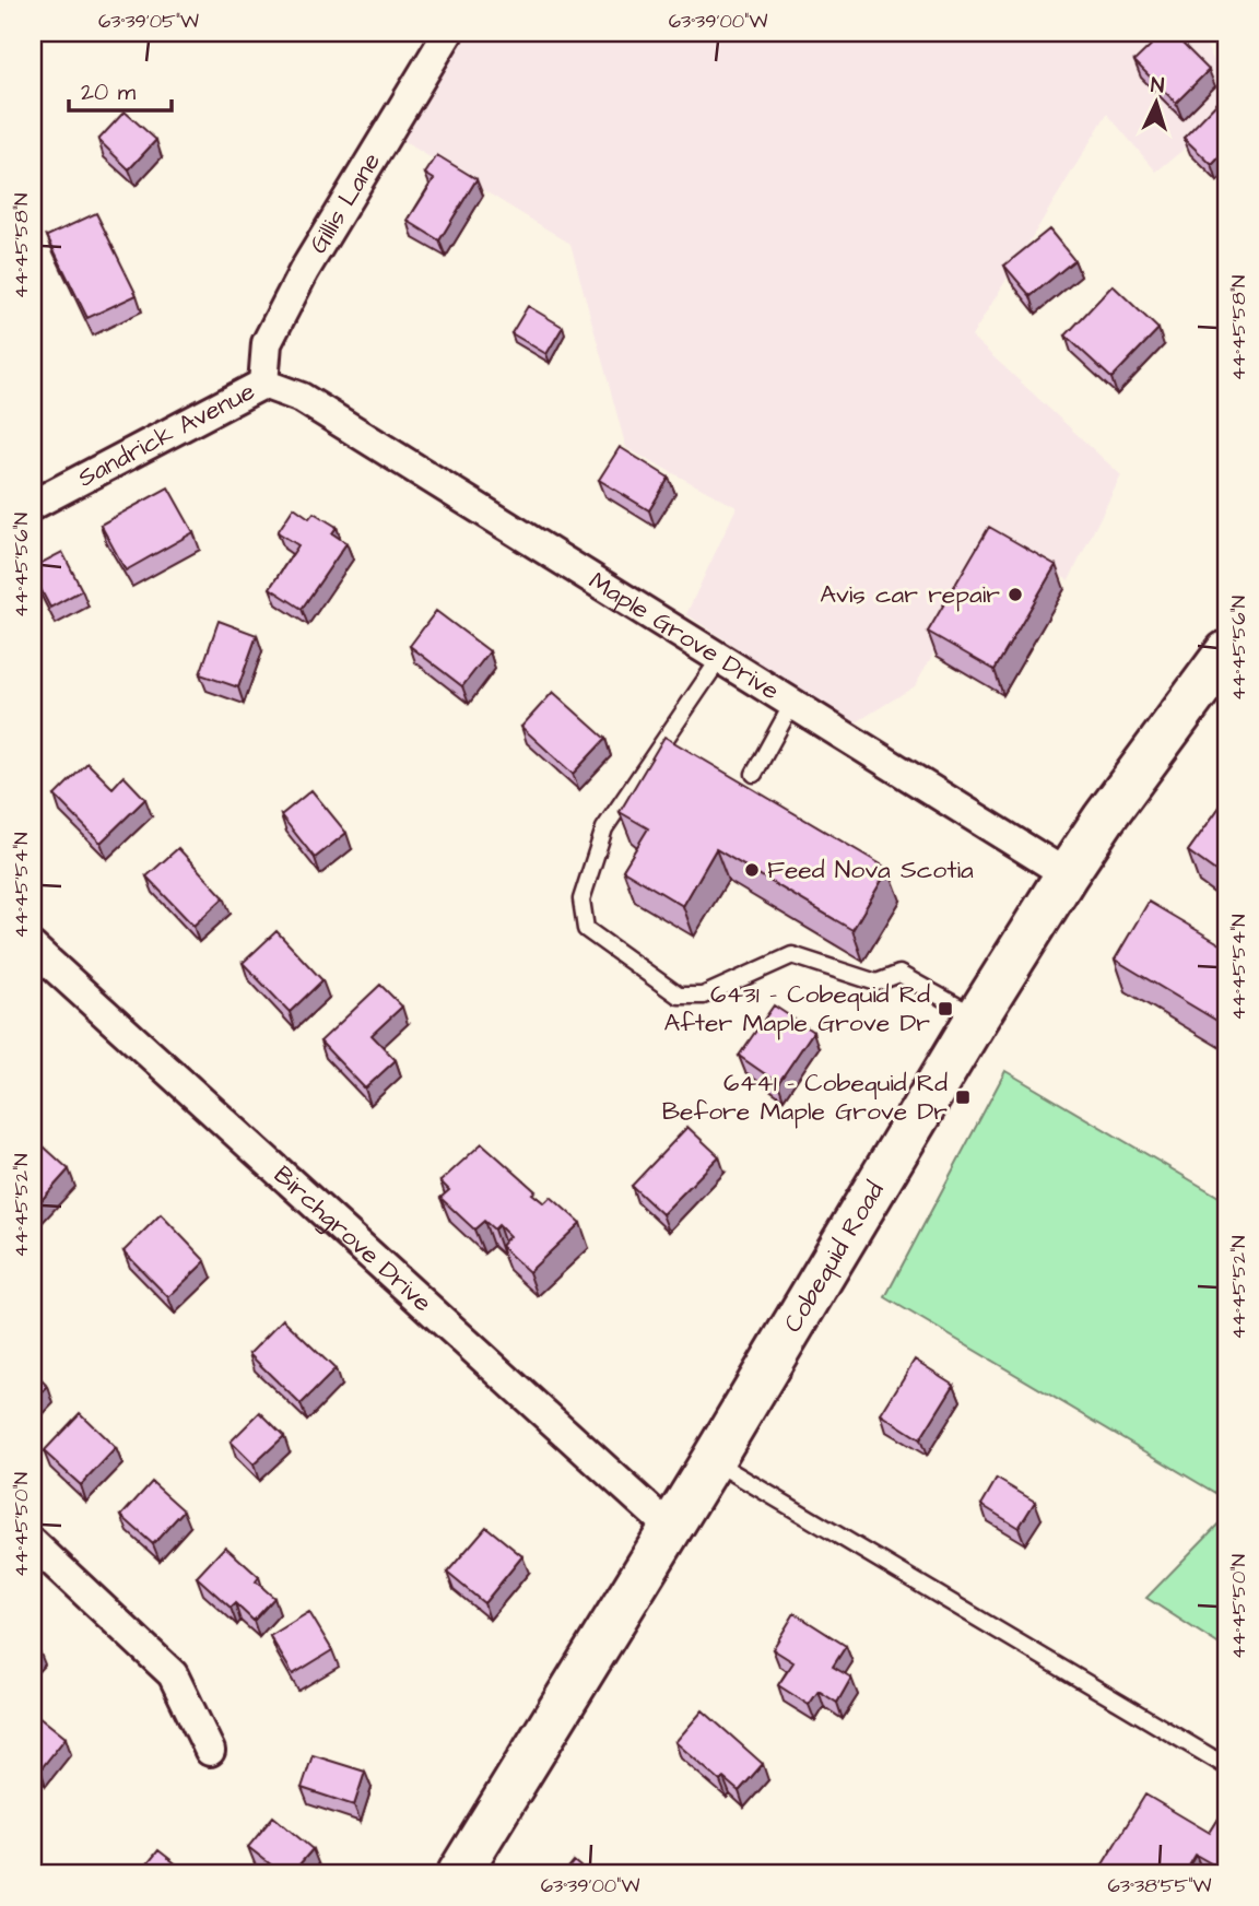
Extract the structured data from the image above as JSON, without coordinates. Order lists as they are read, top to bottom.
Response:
{
  "streets": {
    "main road": ["Cobequid Road"],
    "street": [
      "Gillis Lane",
      "Sandrick Avenue",
      "Maple Grove Drive",
      "Birchgrove Drive"
    ]
  },
  "crossings": [
    ["Gillis Lane", "Sandrick Avenue"],
    ["Sandrick Avenue", "Maple Grove Drive"],
    ["Maple Grove Drive", "Cobequid Road"],
    ["Birchgrove Drive", "Cobequid Road"]
  ],
  "places": {
    "other": ["Avis car repair", "Feed Nova Scotia"],
    "transit": ["6431 - Cobequid Rd After Maple Grove Dr", "6441 - Cobequid Rd Before Maple Grove Dr"]
  },
  "scale_bar": "20 m",
  "north": "top",
  "coordinates": [
    "63°39'05\"W",
    "63°39'00\"W",
    "44°45'58\"N",
    "44°45'56\"N",
    "44°45'54\"N",
    "44°45'52\"N",
    "44°45'50\"N",
    "63°38'55\"W"
  ]
}
